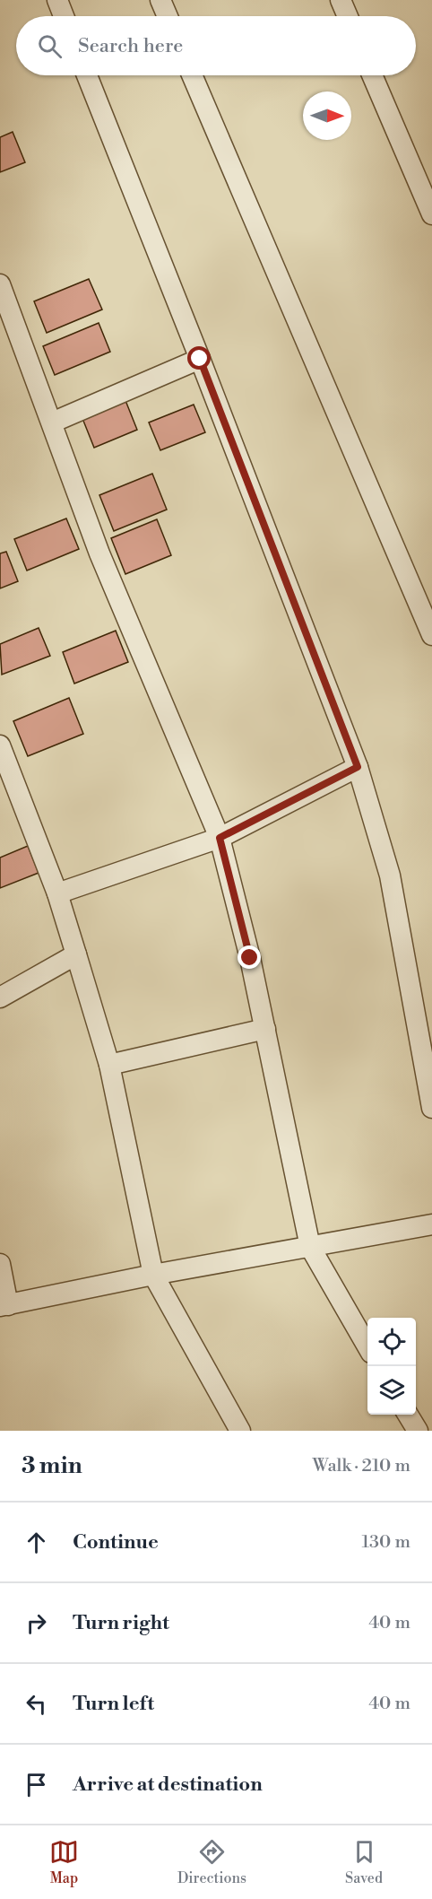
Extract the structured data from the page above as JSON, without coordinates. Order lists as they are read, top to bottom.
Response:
{
  "north": "right",
  "page": {
    "search": "Search here",
    "heading": ["3 min", "Walk · 210 m"],
    "list": [
      ["Continue", "130 m"],
      ["Turn right", "40 m"],
      ["Turn left", "40 m"],
      "Arrive at destination"
    ],
    "nav": ["Map", "Directions", "Saved"]
  }
}
